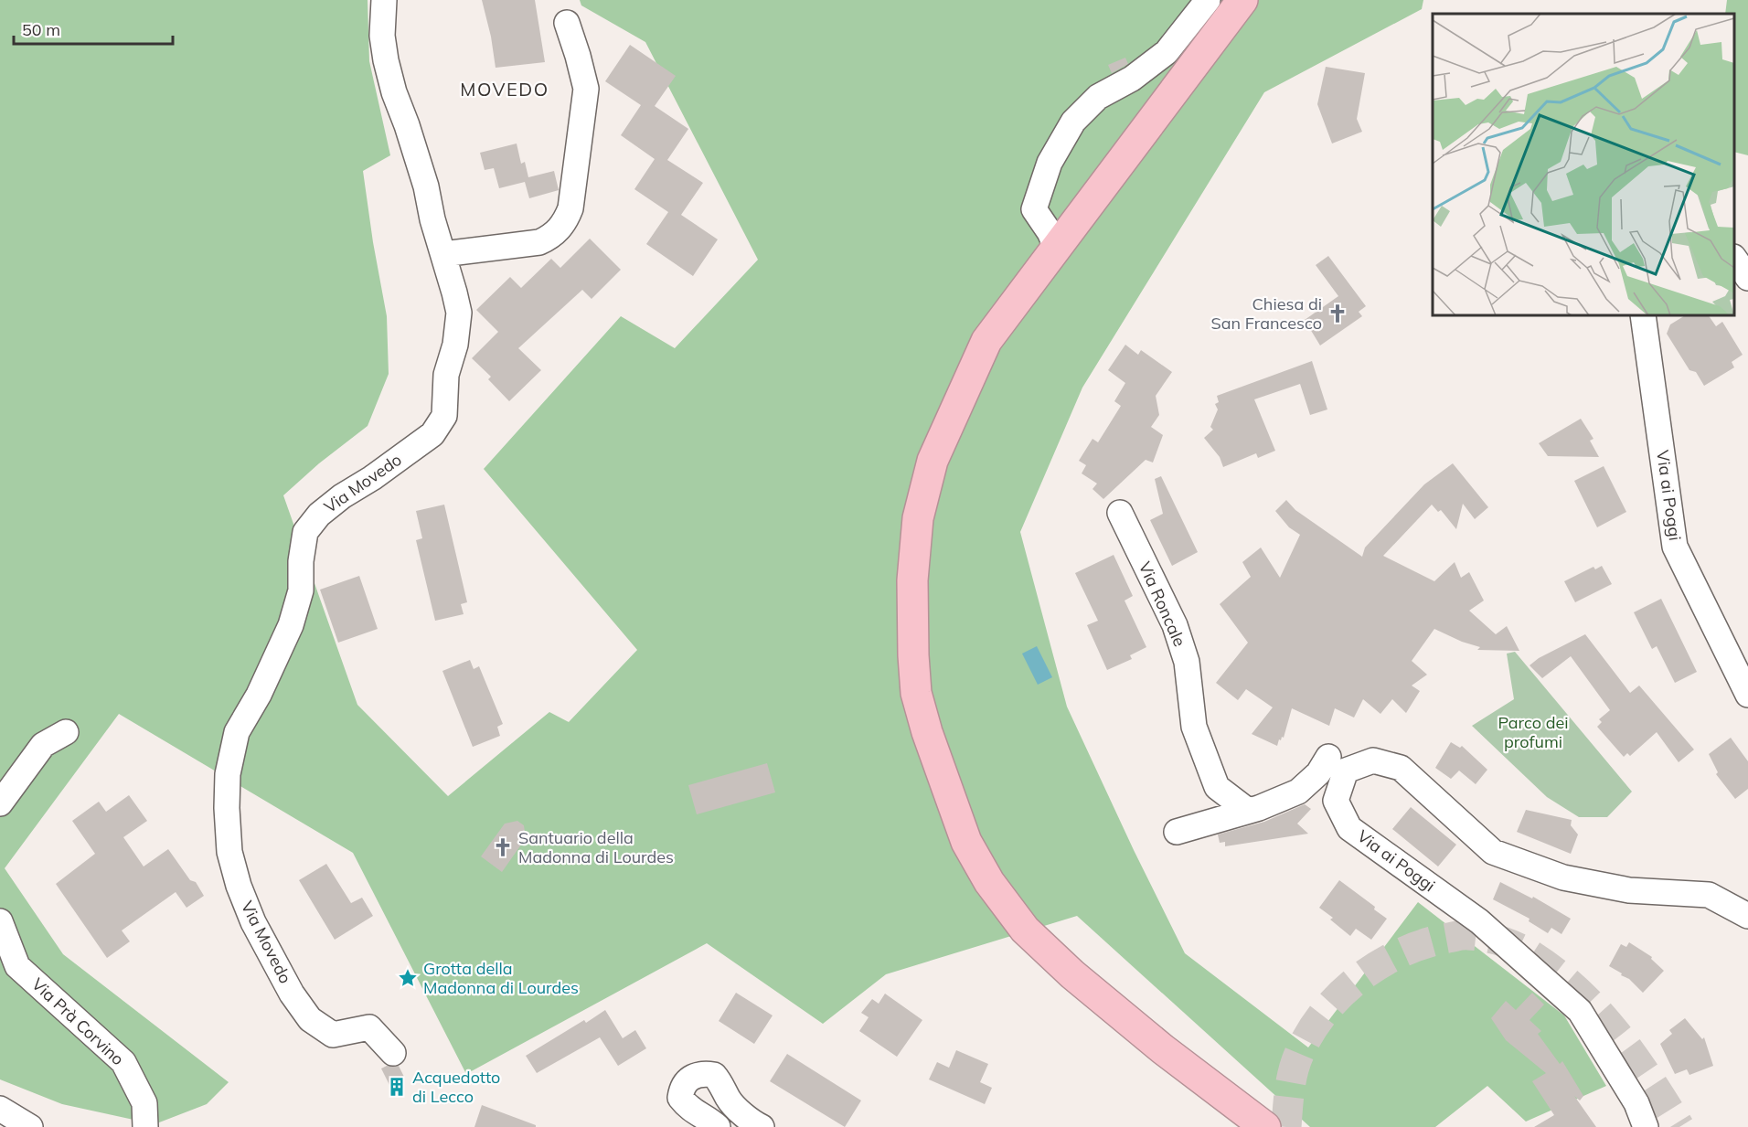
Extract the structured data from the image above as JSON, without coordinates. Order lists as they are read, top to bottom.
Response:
{
  "streets": {
    "street": [
      "Via Movedo",
      "Via ai Poggi",
      "Via Roncale",
      "Via Prà Corvino"
    ]
  },
  "districts": ["MOVEDO"],
  "parks": ["Parco dei profumi"],
  "places": {
    "church": ["Chiesa di San Francesco", "Santuario della Madonna di Lourdes"],
    "place": ["Grotta della Madonna di Lourdes"],
    "building": ["Acquedotto di Lecco"]
  },
  "scale_bar": "50 m"
}
